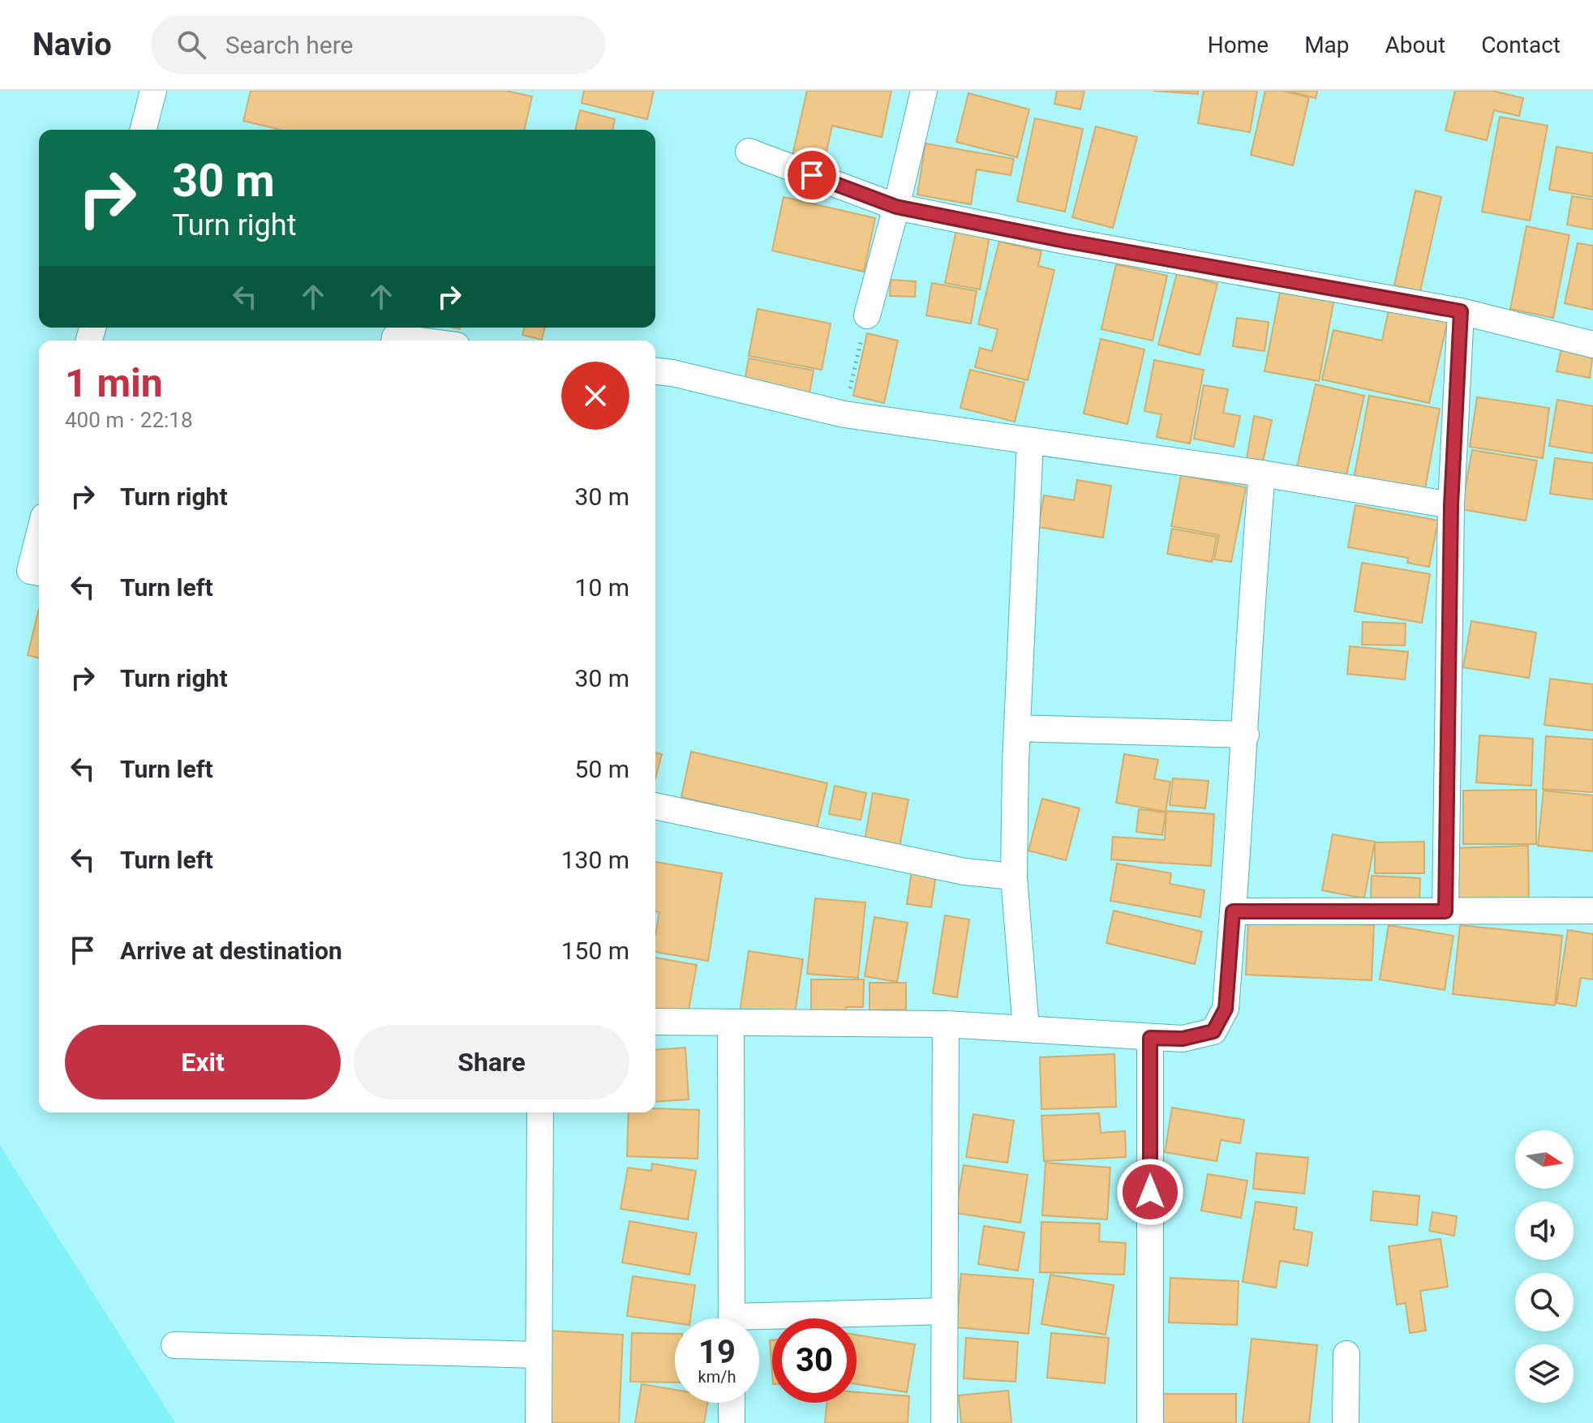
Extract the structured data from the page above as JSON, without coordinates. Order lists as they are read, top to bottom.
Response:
{
  "north": "right",
  "page": {
    "header": "Navio",
    "search": "Search here",
    "nav": [
      "Home",
      "Map",
      "About",
      "Contact"
    ],
    "turn": ["30 m", "Turn right"],
    "heading": ["1 min", "400 m · 22:18"],
    "list": [
      {
        "name": "Turn right",
        "value": "30 m"
      },
      {
        "name": "Turn left",
        "value": "10 m"
      },
      {
        "name": "Turn right",
        "value": "30 m"
      },
      {
        "name": "Turn left",
        "value": "50 m"
      },
      {
        "name": "Turn left",
        "value": "130 m"
      },
      {
        "name": "Arrive at destination",
        "value": "150 m"
      }
    ],
    "buttons": ["Exit", "Share"],
    "speed": "19 km/h",
    "limit": "30"
  }
}
